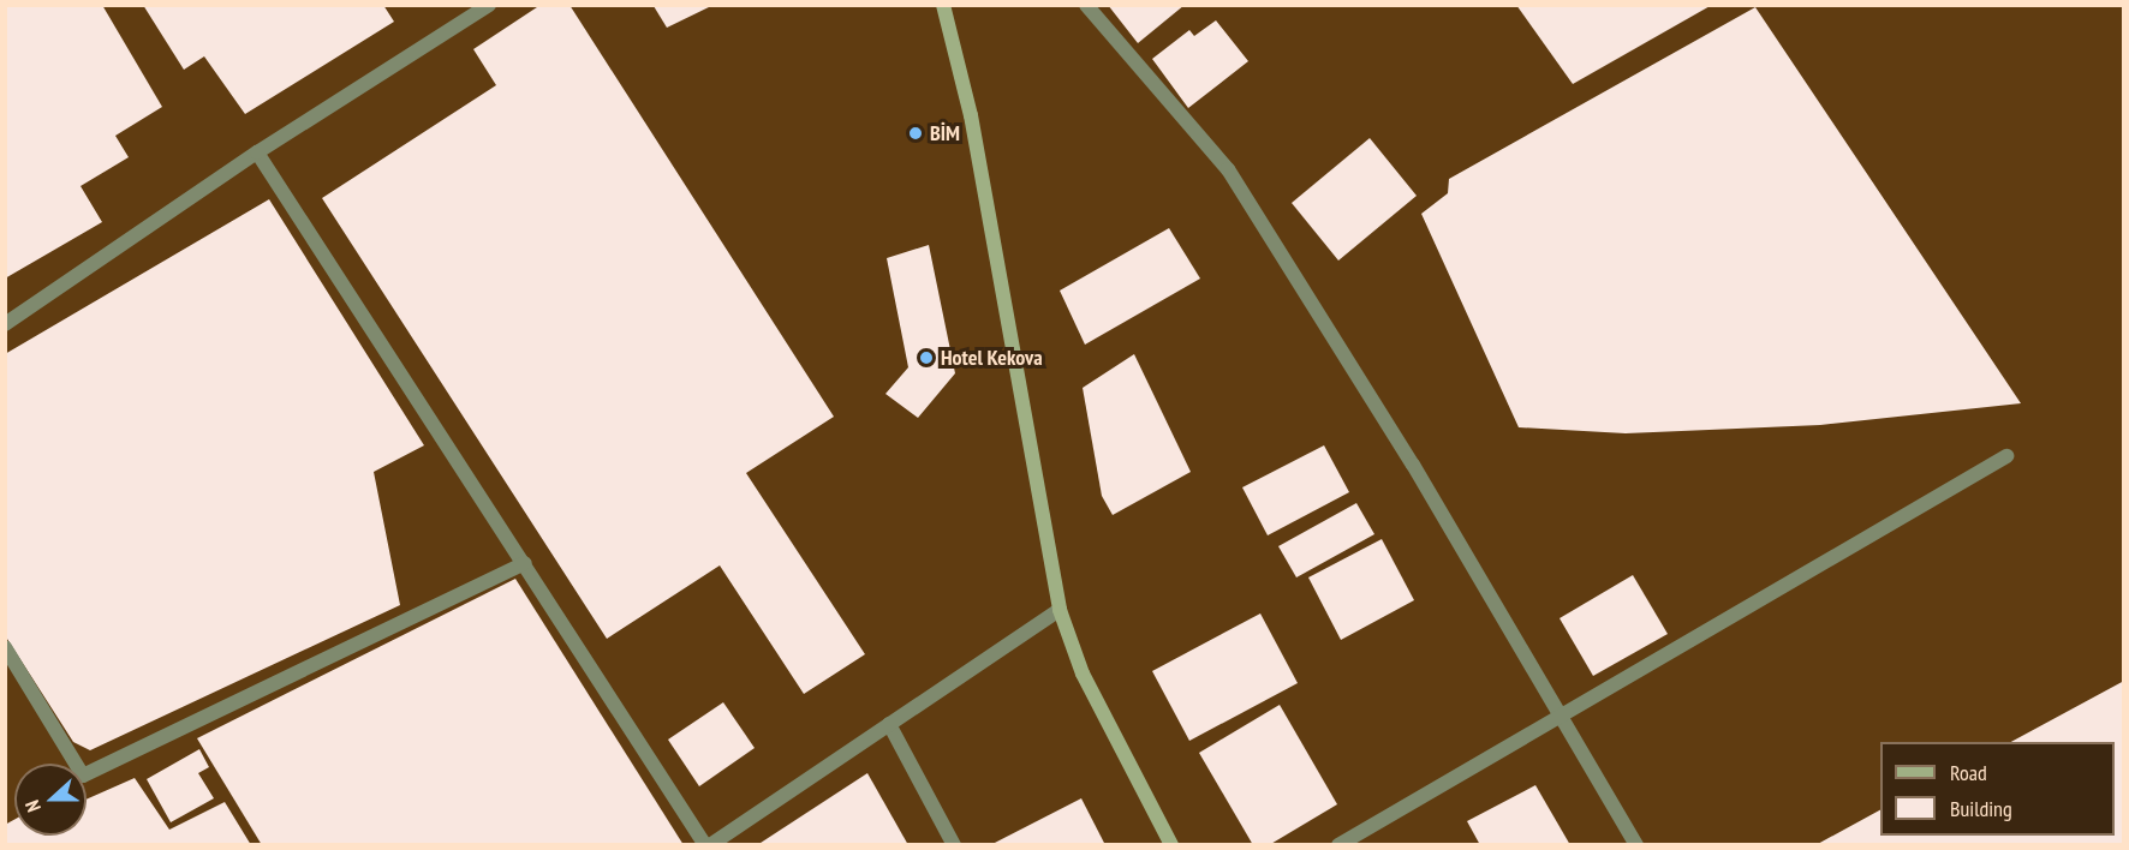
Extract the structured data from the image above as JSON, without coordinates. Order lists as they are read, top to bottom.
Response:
{
  "places": ["BİM", "Hotel Kekova"],
  "legend": ["Road", "Building"],
  "north": "left"
}
